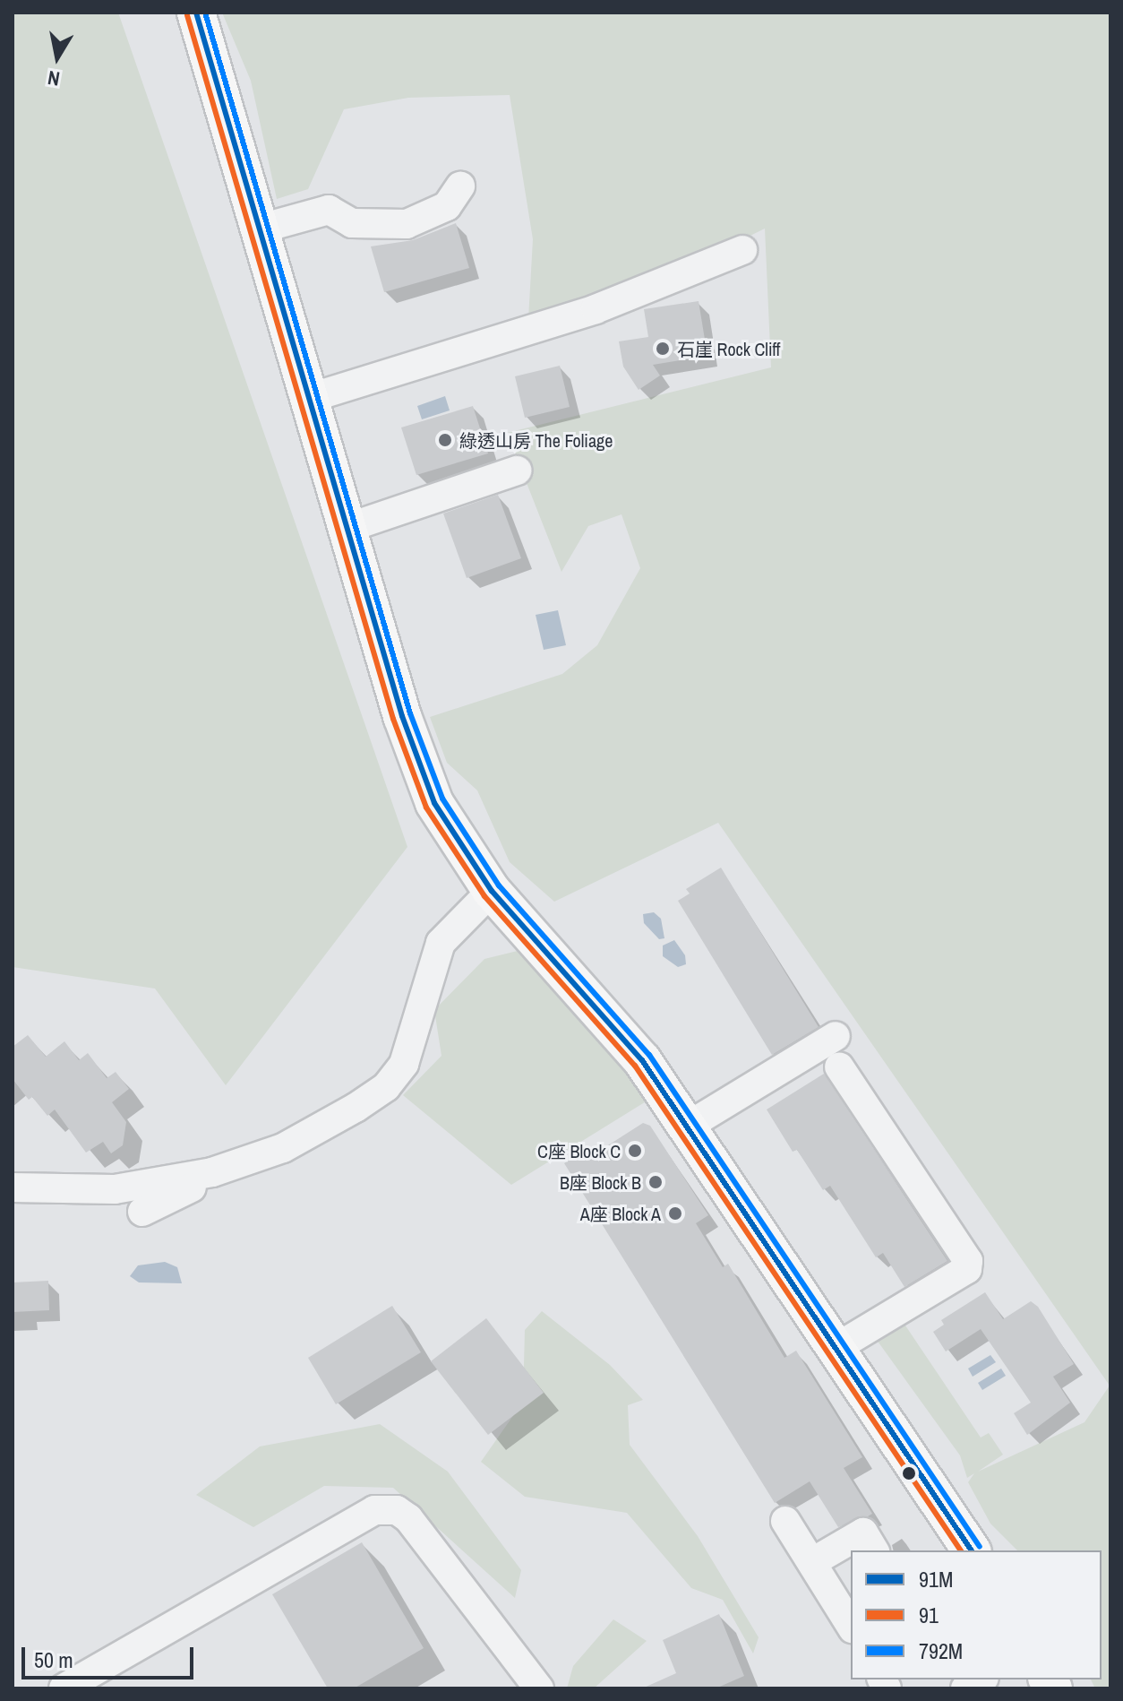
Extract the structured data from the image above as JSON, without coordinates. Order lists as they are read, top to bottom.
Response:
{
  "places": [
    "石崖 Rock Cliff",
    "綠透山房 The Foliage",
    "C座 Block C",
    "B座 Block B",
    "A座 Block A"
  ],
  "lines": ["transit line 91M", "transit line 792M", "transit line 91"],
  "legend": ["91M", "91", "792M"],
  "scale_bar": "50 m",
  "north": "bottom"
}
